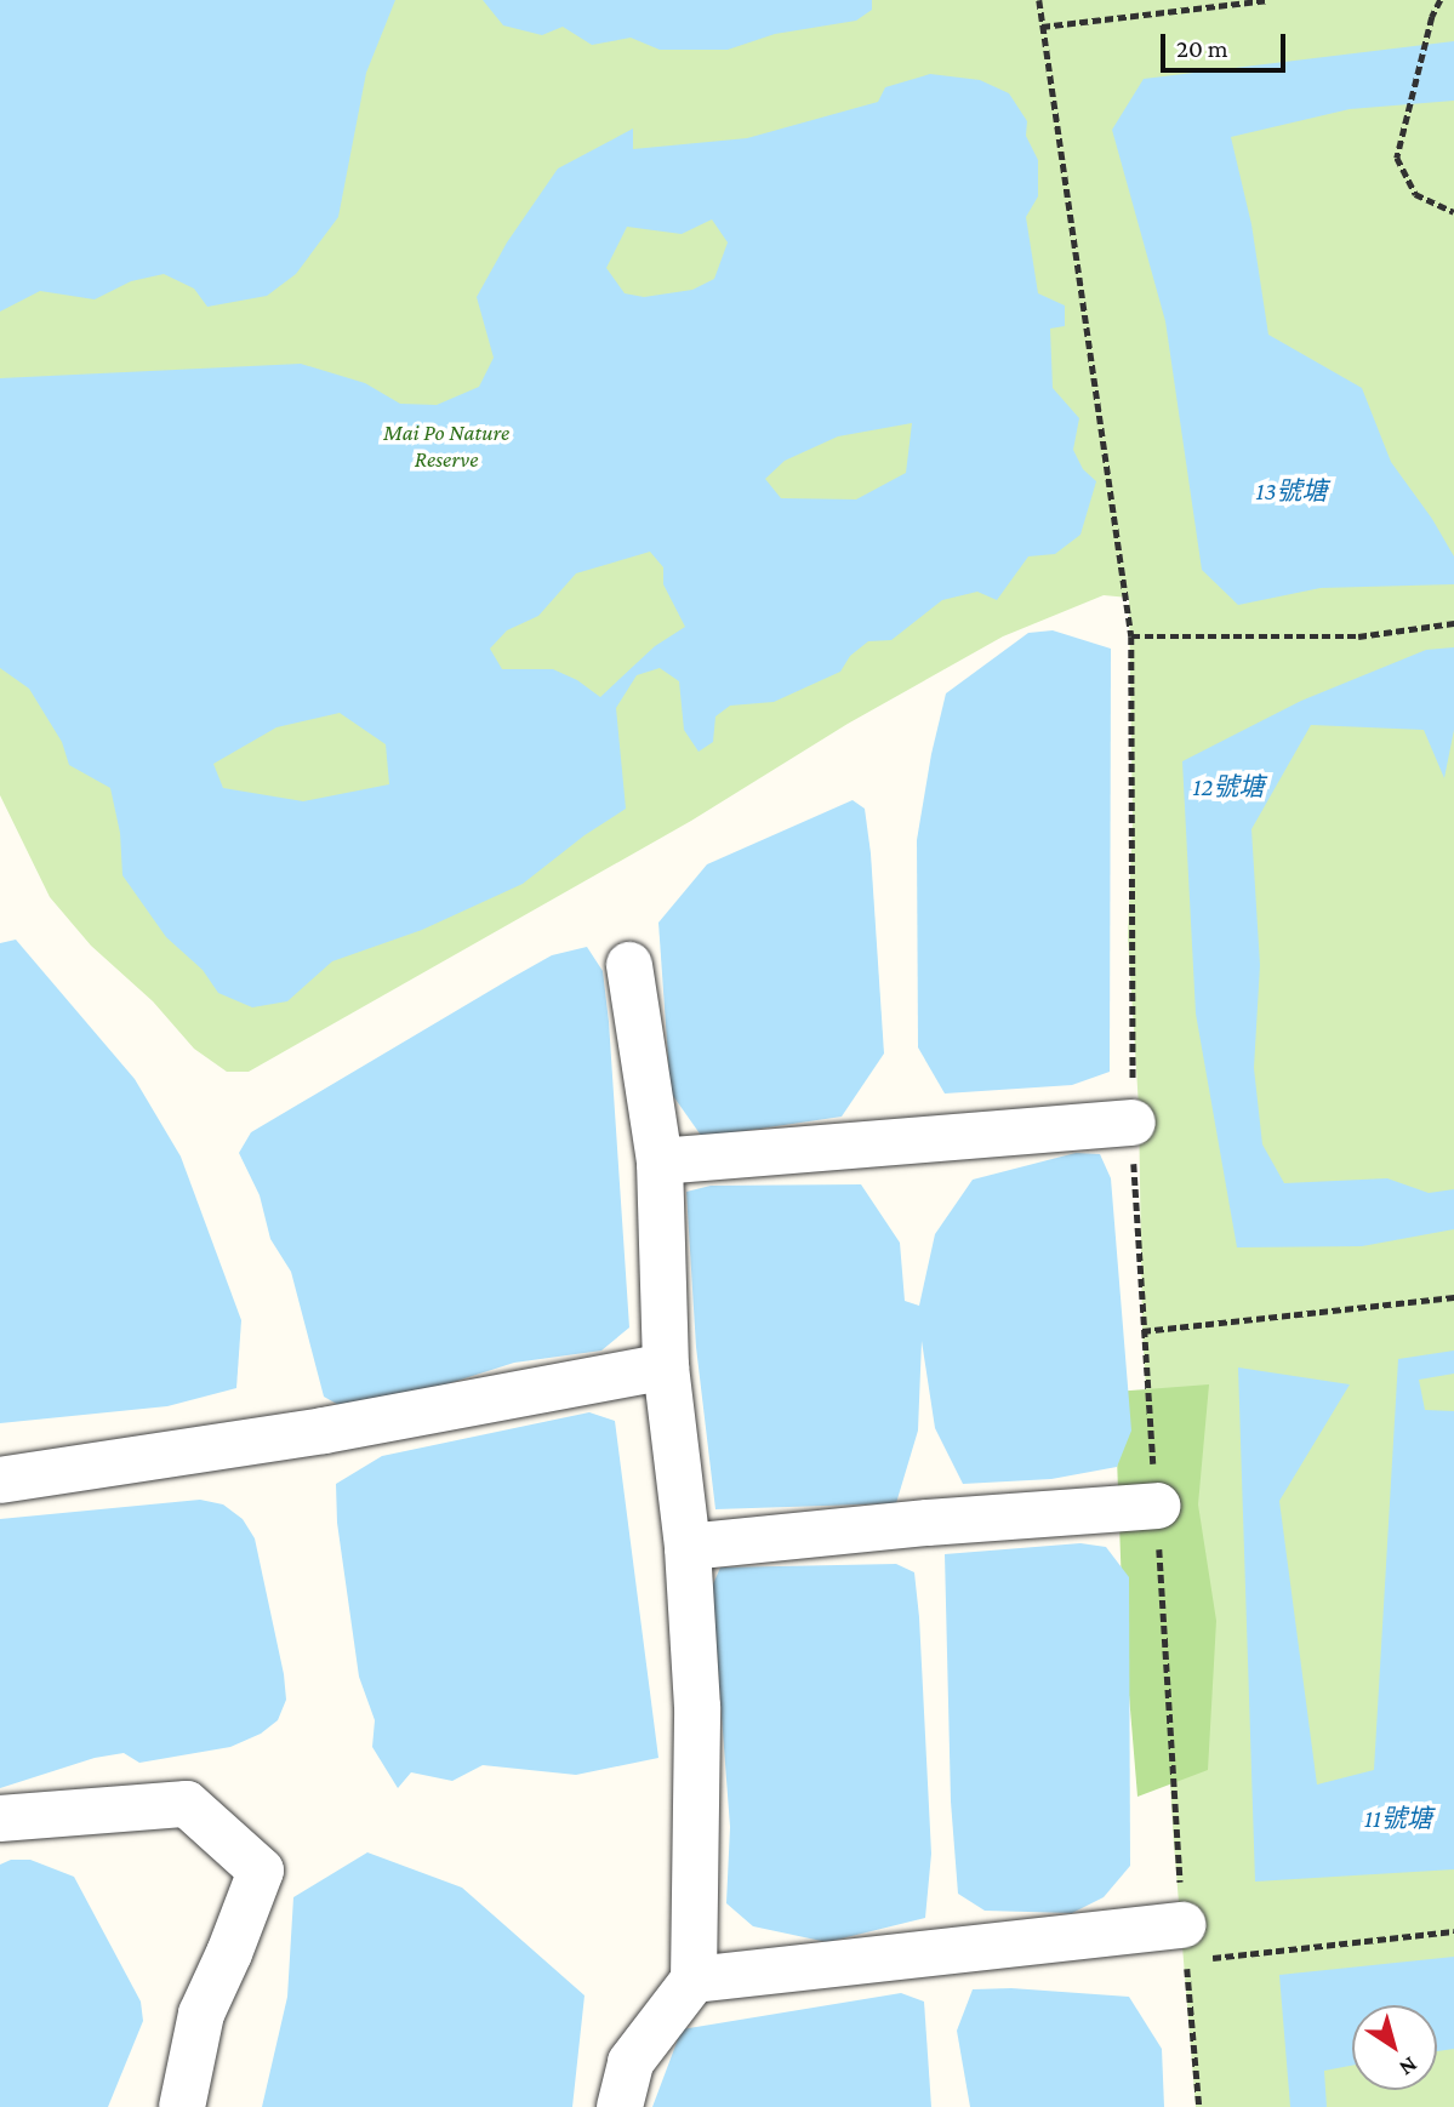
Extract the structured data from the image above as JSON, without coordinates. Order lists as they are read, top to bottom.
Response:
{
  "water": ["13號塘", "12號塘", "11號塘"],
  "parks": ["Mai Po Nature Reserve"],
  "scale_bar": "20 m",
  "north": "bottom right"
}
